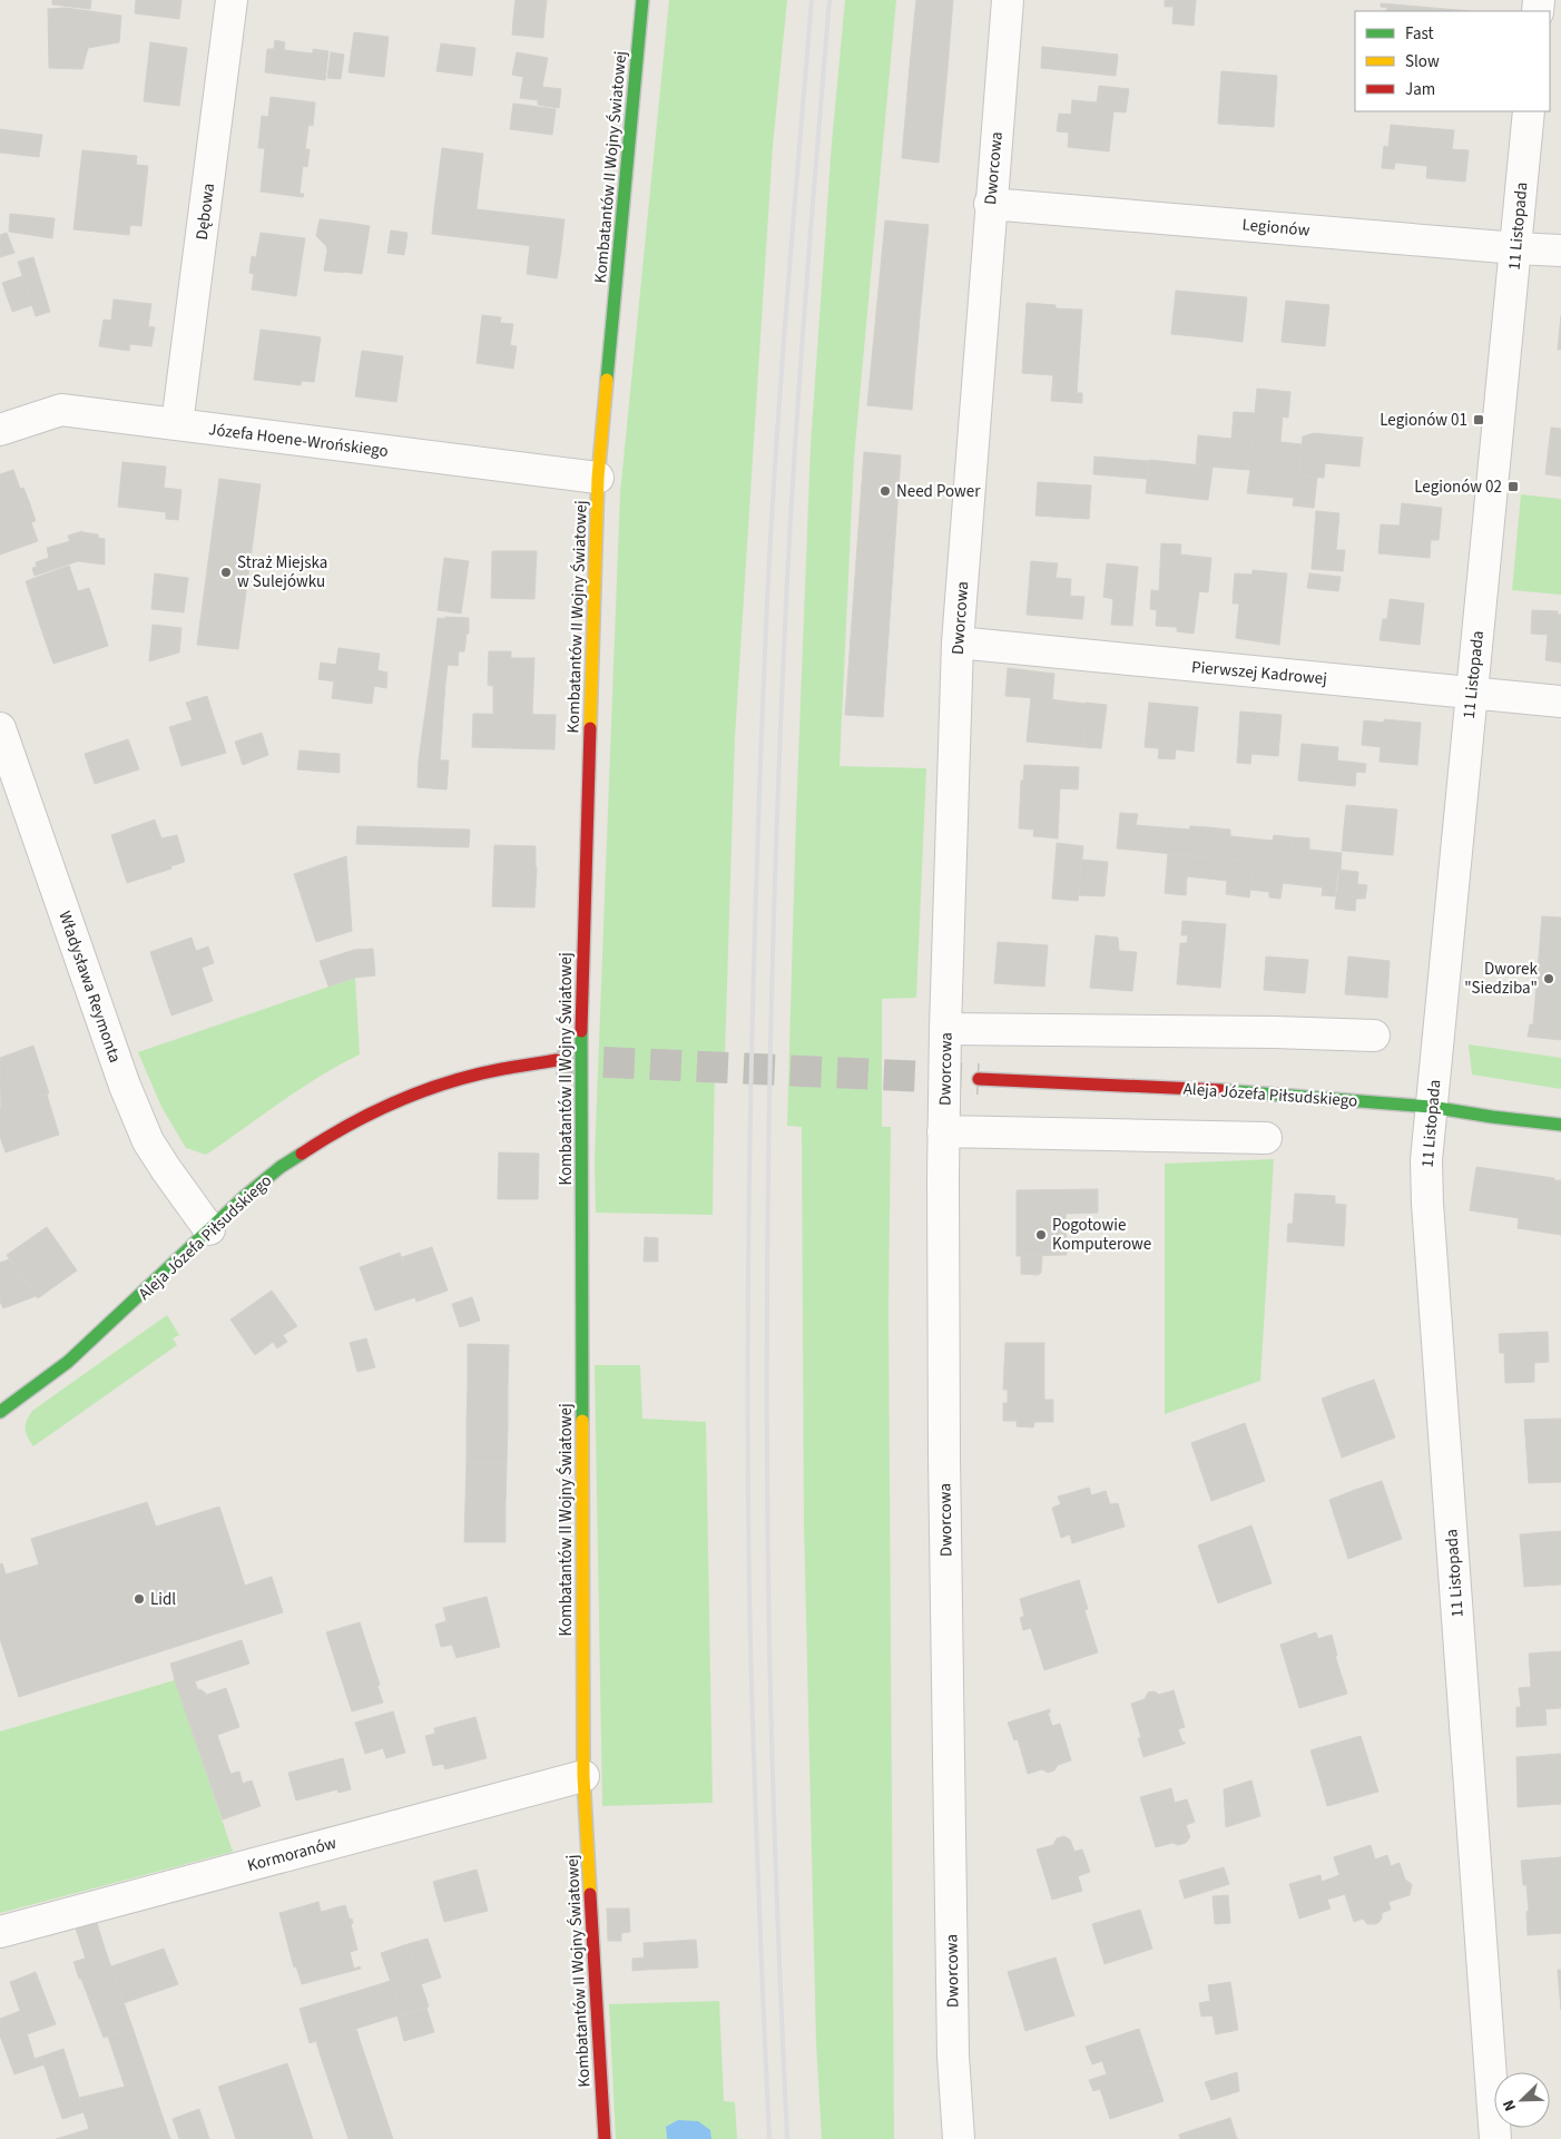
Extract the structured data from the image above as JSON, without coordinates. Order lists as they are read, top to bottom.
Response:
{
  "streets": {
    "street": [
      "Kombatantów II Wojny Światowej",
      "Dworcowa",
      "Dębowa",
      "11 Listopada",
      "Legionów",
      "Józefa Hoene-Wrońskiego",
      "Pierwszej Kadrowej",
      "Władysława Reymonta",
      "Aleja Józefa Piłsudskiego",
      "Kormoranów"
    ]
  },
  "crossings": [
    ["Kombatantów II Wojny Światowej", "Józefa Hoene-Wrońskiego"],
    ["Kombatantów II Wojny Światowej", "Kormoranów"],
    ["Dworcowa", "Legionów"],
    ["Dworcowa", "Pierwszej Kadrowej"],
    ["Dębowa", "Józefa Hoene-Wrońskiego"],
    ["11 Listopada", "Legionów"],
    ["11 Listopada", "Pierwszej Kadrowej"],
    ["11 Listopada", "Aleja Józefa Piłsudskiego"],
    ["Władysława Reymonta", "Aleja Józefa Piłsudskiego"]
  ],
  "places": {
    "transit": ["Legionów 01", "Legionów 02"],
    "other": [
      "Need Power",
      "Straż Miejska w Sulejówku",
      "Dworek \"Siedziba\"",
      "Pogotowie Komputerowe",
      "Lidl"
    ]
  },
  "legend": ["Fast", "Slow", "Jam"],
  "north": "bottom left"
}
